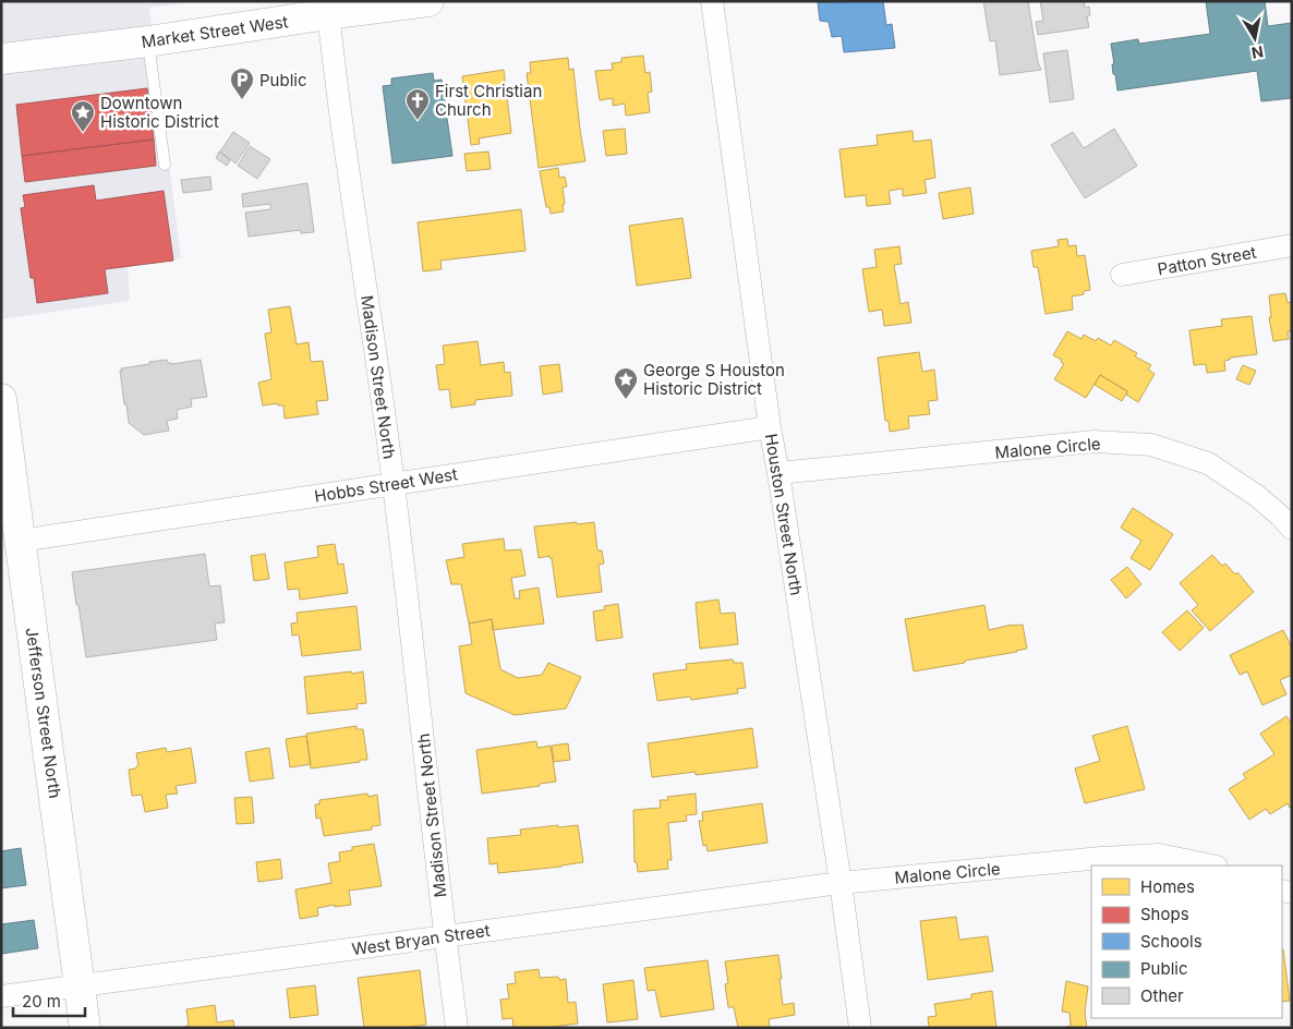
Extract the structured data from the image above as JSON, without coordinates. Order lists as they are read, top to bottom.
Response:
{
  "streets": {
    "main road": ["Market Street West", "Jefferson Street North"],
    "street": [
      "Patton Street",
      "Madison Street North",
      "Malone Circle",
      "Hobbs Street West",
      "Houston Street North",
      "West Bryan Street"
    ]
  },
  "crossings": [
    ["Market Street West", "Madison Street North"],
    ["Madison Street North", "Hobbs Street West"],
    ["Madison Street North", "West Bryan Street"],
    ["Malone Circle", "Houston Street North"],
    ["Malone Circle", "West Bryan Street"],
    ["Hobbs Street West", "Houston Street North"],
    ["Hobbs Street West", "Jefferson Street North"],
    ["Houston Street North", "West Bryan Street"],
    ["Jefferson Street North", "West Bryan Street"]
  ],
  "places": {
    "parking": ["Public"],
    "church": ["First Christian Church"],
    "place": ["Downtown Historic District", "George S Houston Historic District"]
  },
  "legend": [
    "Homes",
    "Shops",
    "Schools",
    "Public",
    "Other"
  ],
  "scale_bar": "20 m",
  "north": "bottom"
}
